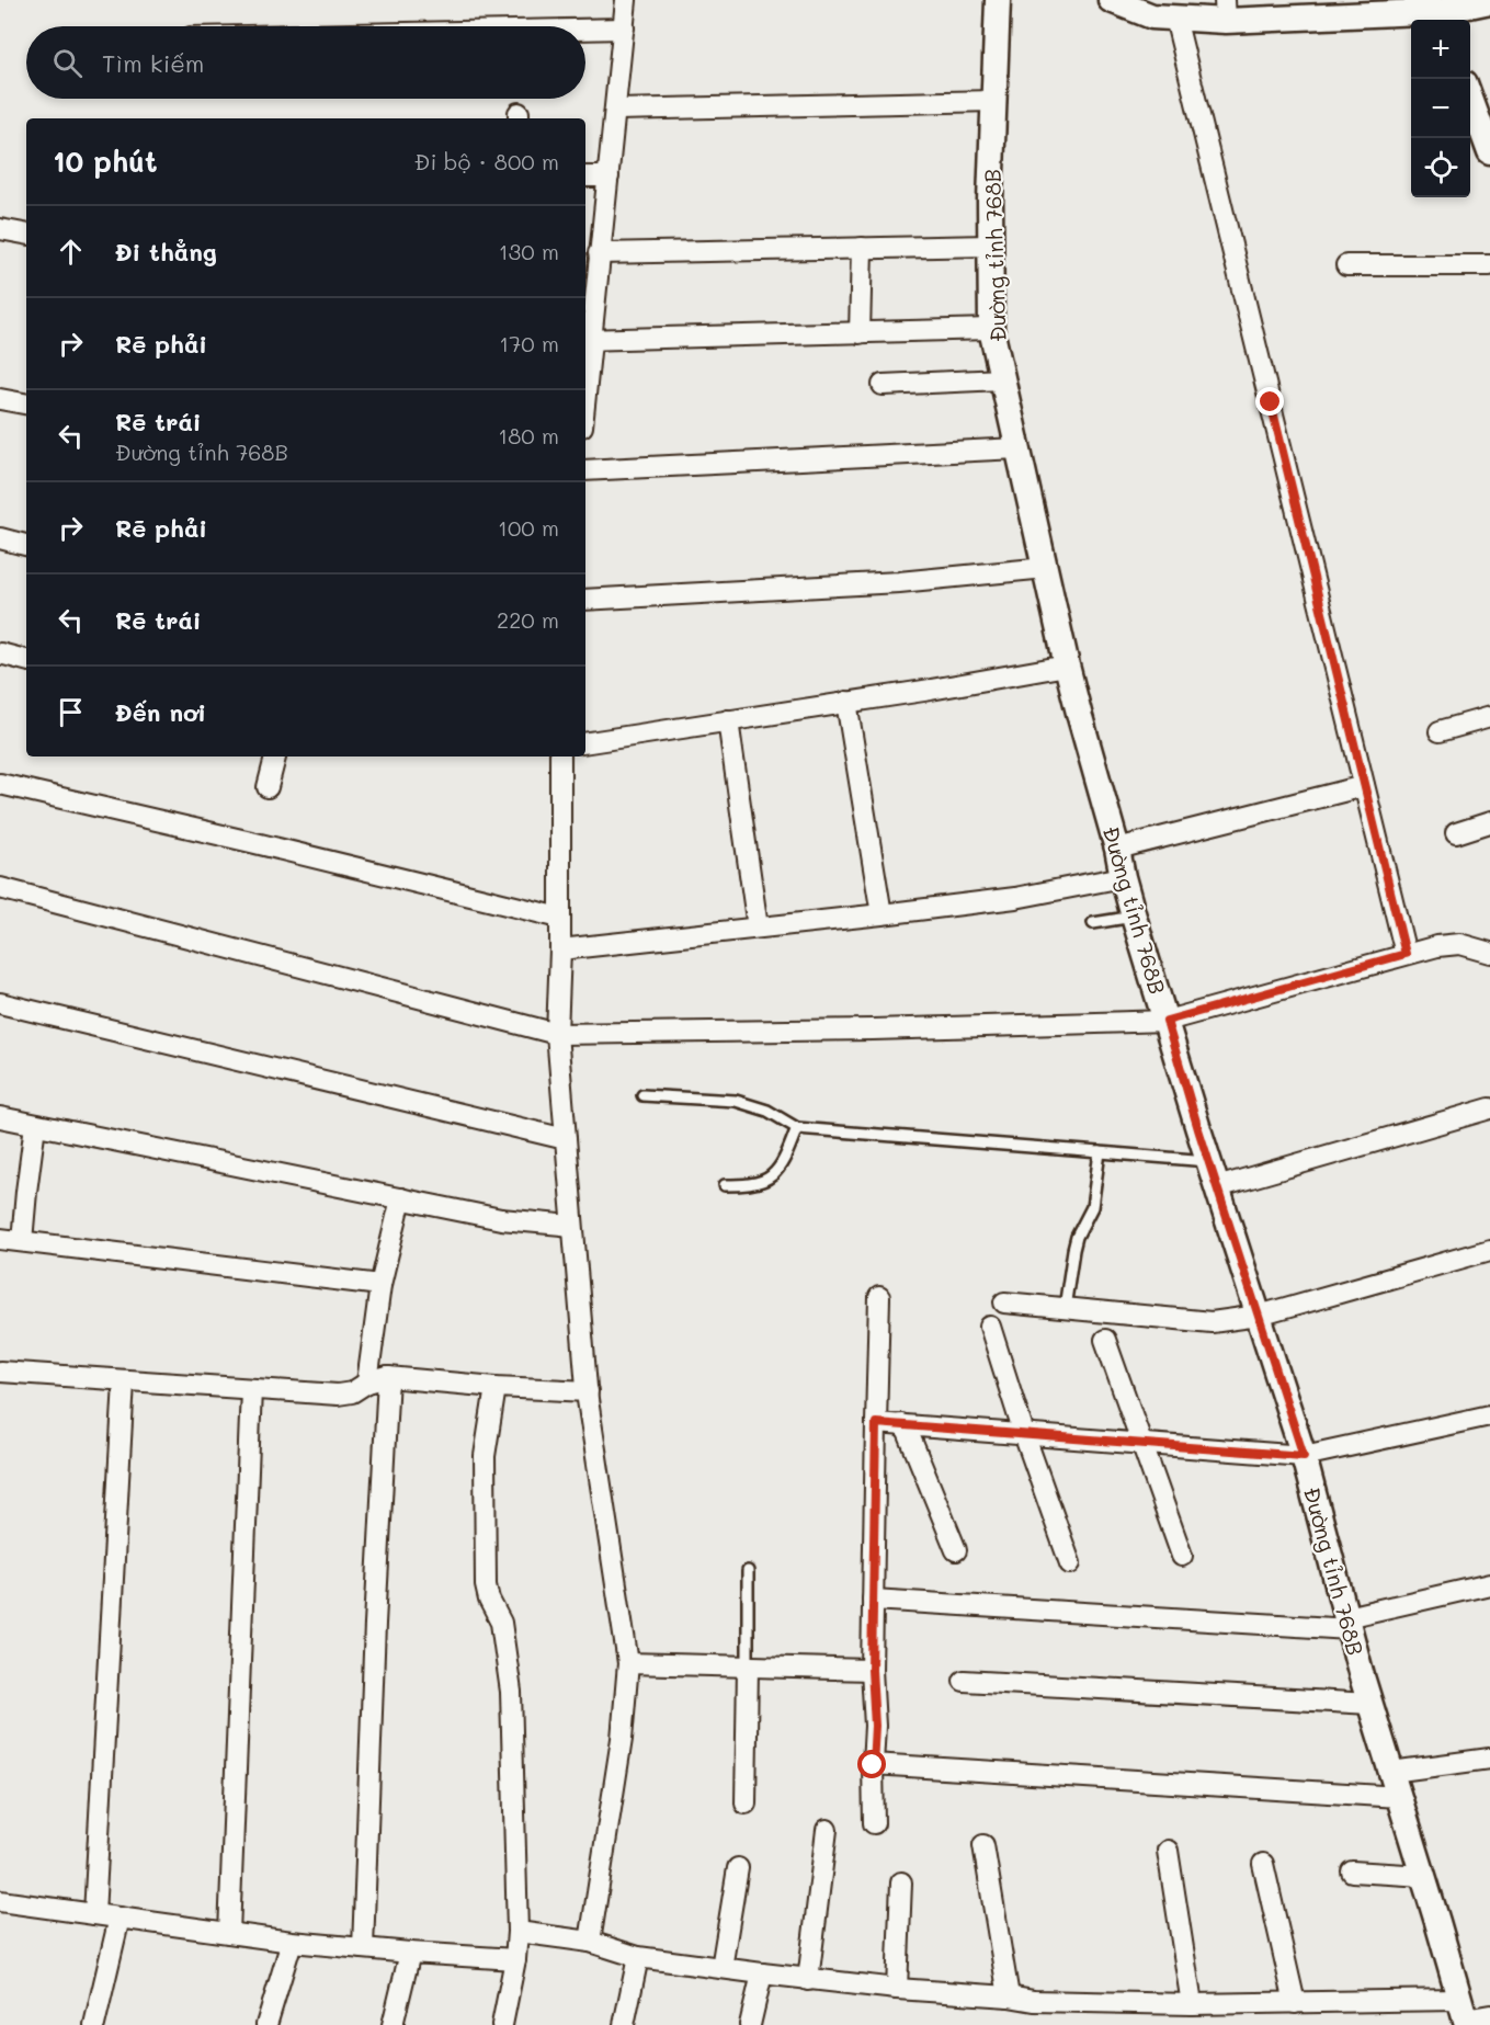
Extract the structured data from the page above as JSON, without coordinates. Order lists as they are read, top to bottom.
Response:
{
  "streets": {
    "street": ["Đường tỉnh 768B"]
  },
  "page": {
    "map_buttons": ["+", "−"],
    "search": "Tìm kiếm",
    "heading": ["10 phút", "Đi bộ · 800 m"],
    "list": [
      ["Đi thẳng", "130 m"],
      ["Rẽ phải", "170 m"],
      ["Rẽ trái", "Đường tỉnh 768B", "180 m"],
      ["Rẽ phải", "100 m"],
      ["Rẽ trái", "220 m"],
      "Đến nơi"
    ]
  }
}
